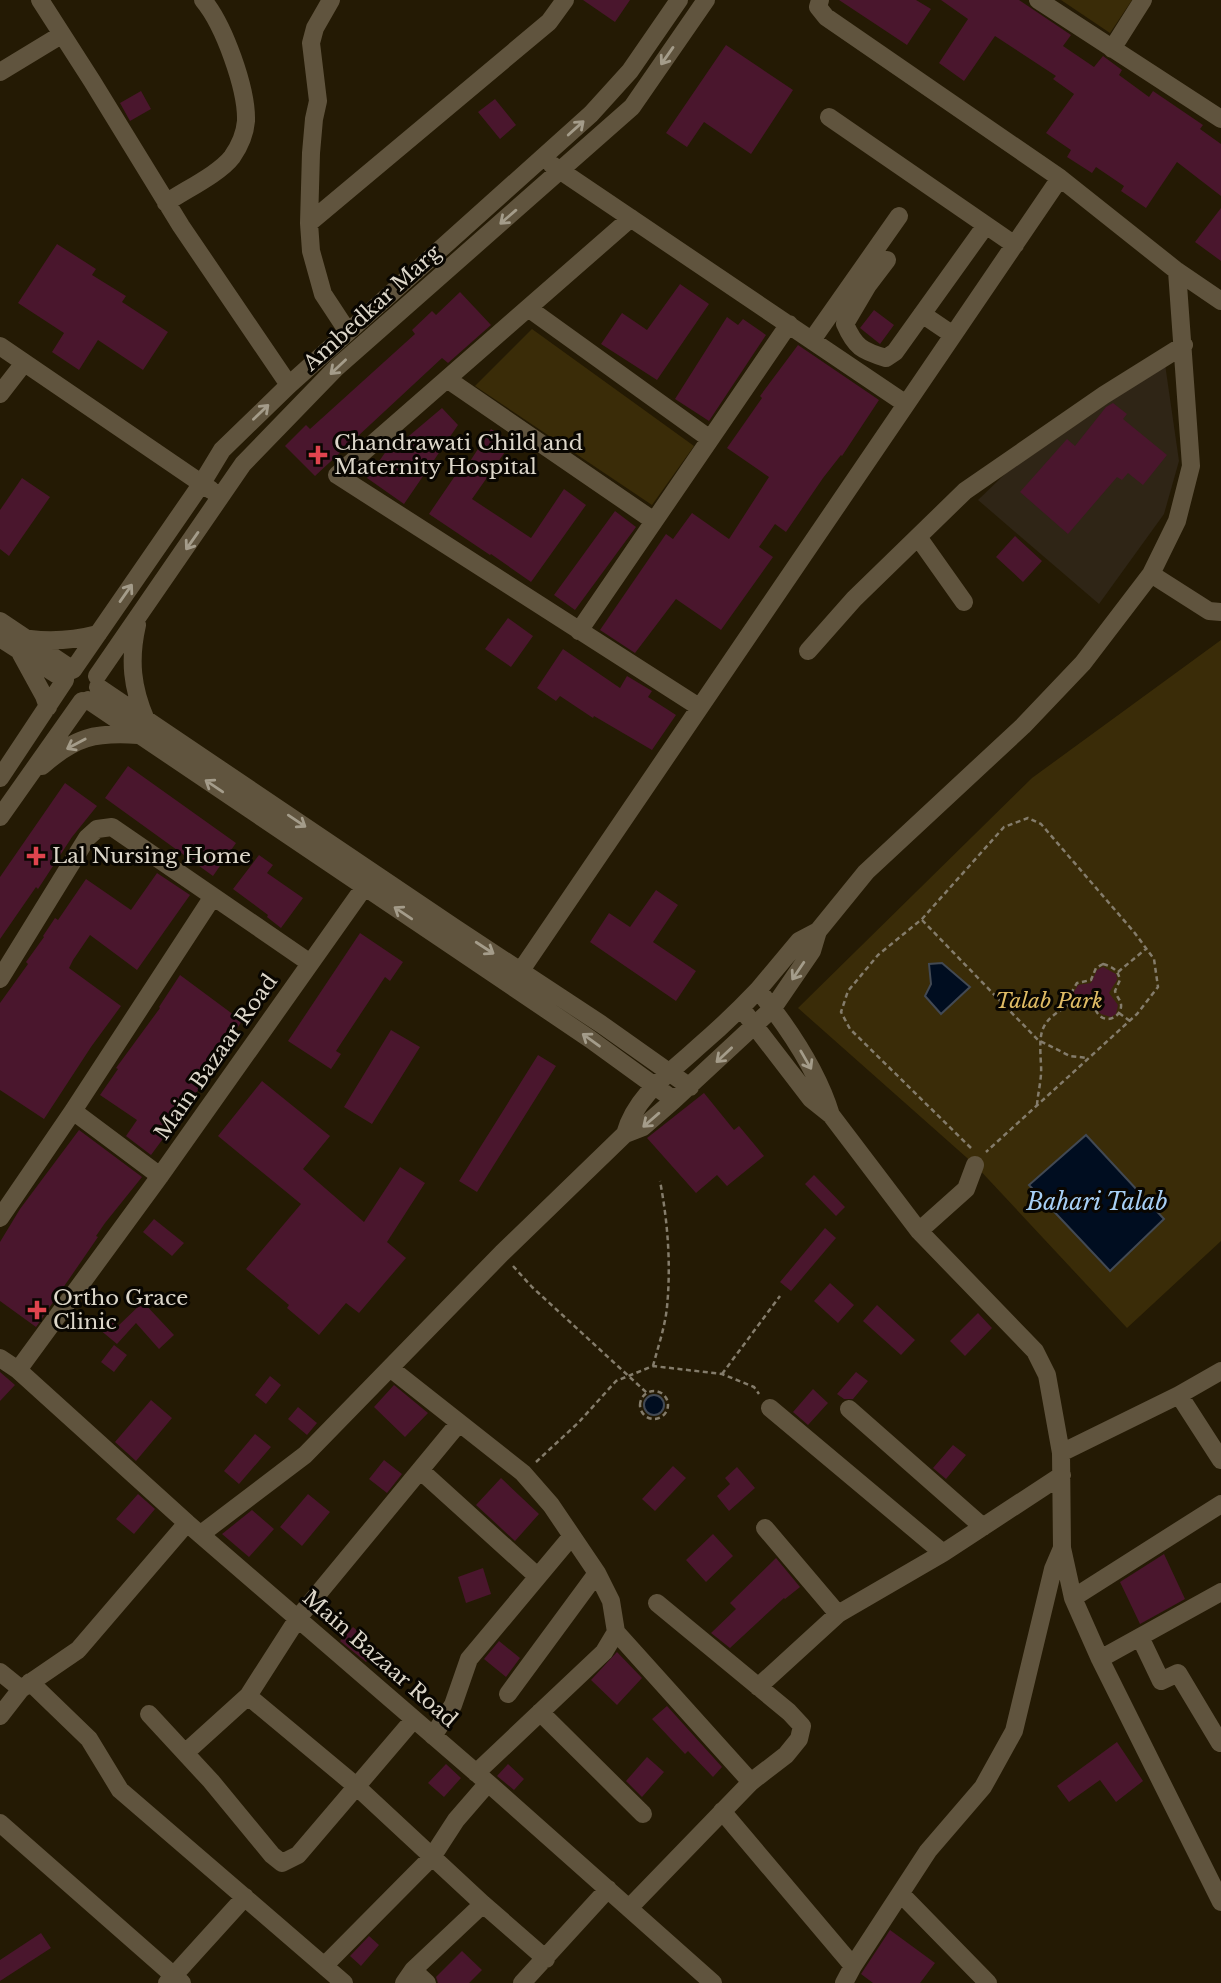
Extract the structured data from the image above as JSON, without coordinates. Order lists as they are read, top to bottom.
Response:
{
  "streets": {
    "street": ["Ambedkar Marg", "Main Bazaar Road"]
  },
  "water": ["Bahari Talab"],
  "parks": ["Talab Park"],
  "places": {
    "health": ["Chandrawati Child and Maternity Hospital", "Lal Nursing Home", "Ortho Grace Clinic"]
  }
}
